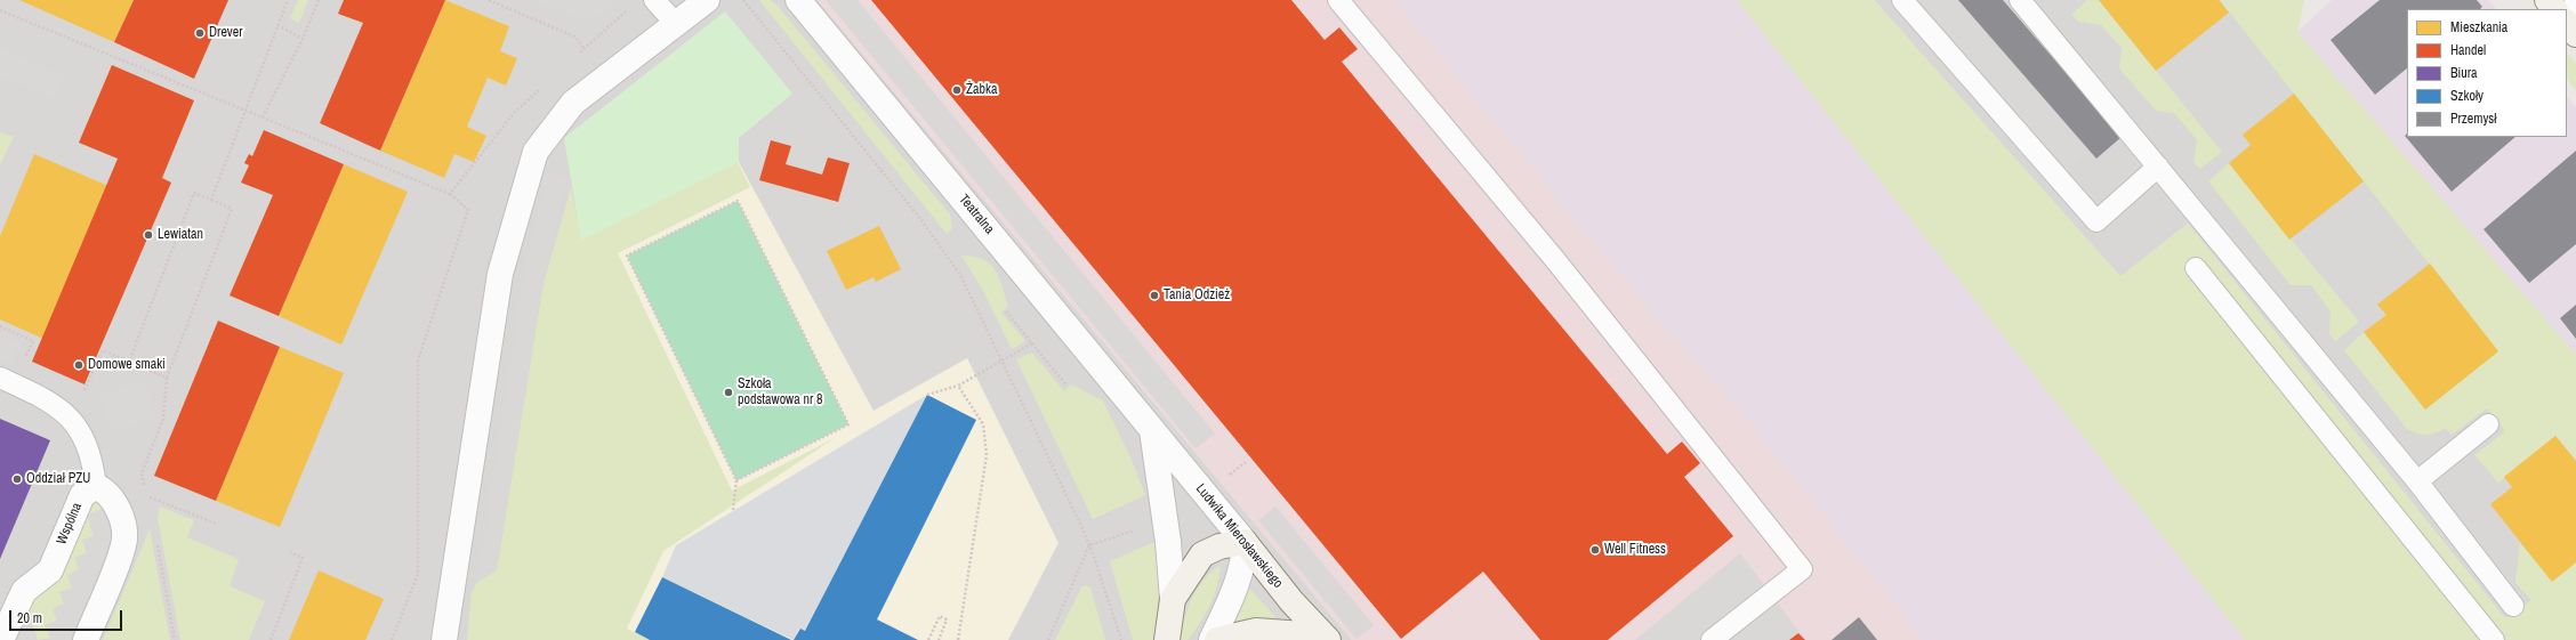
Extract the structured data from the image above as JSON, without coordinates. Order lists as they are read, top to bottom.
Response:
{
  "streets": {
    "street": ["Teatralna", "Wspólna", "Ludwika Mierosławskiego"]
  },
  "crossings": [
    ["Teatralna", "Ludwika Mierosławskiego"]
  ],
  "places": [
    "Drever",
    "Żabka",
    "Lewiatan",
    "Tania Odzież",
    "Domowe smaki",
    "Szkoła podstawowa nr 8",
    "Oddział PZU",
    "Well Fitness"
  ],
  "legend": [
    "Mieszkania",
    "Handel",
    "Biura",
    "Szkoły",
    "Przemysł"
  ],
  "scale_bar": "20 m"
}
